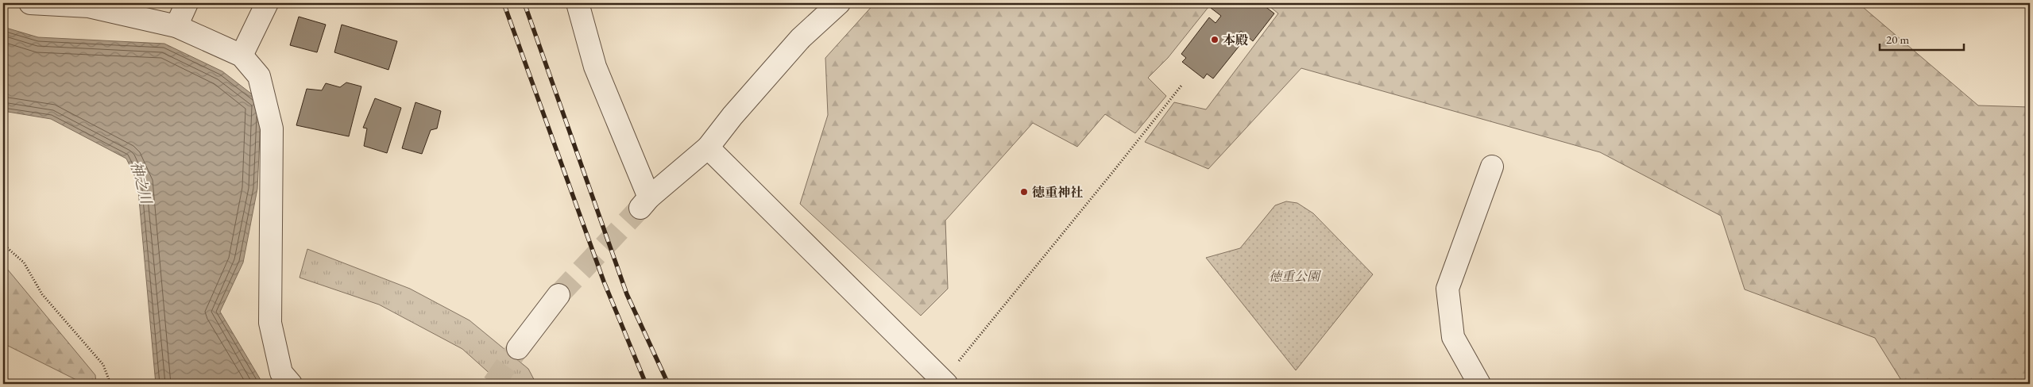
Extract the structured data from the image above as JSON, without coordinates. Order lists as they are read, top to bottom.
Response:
{
  "water": ["神之川"],
  "parks": ["徳重公園"],
  "places": ["本殿", "徳重神社"],
  "scale_bar": "20 m"
}
